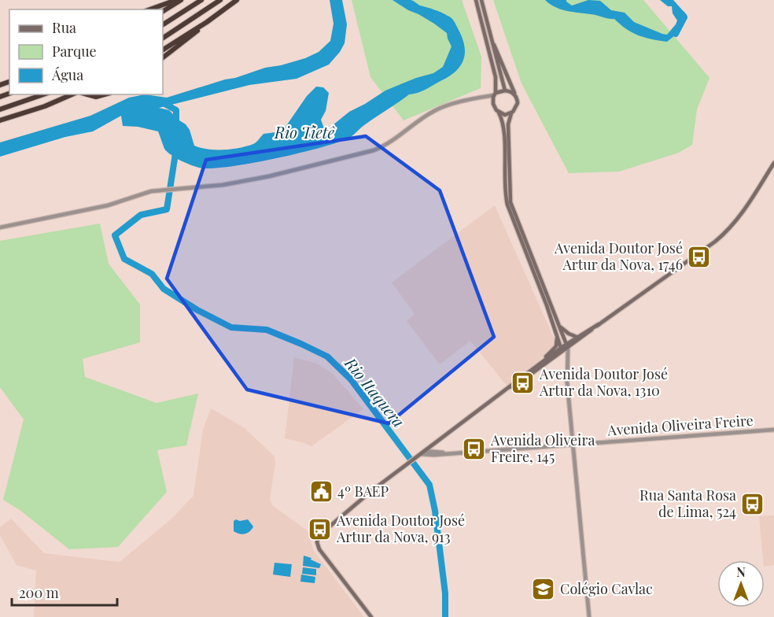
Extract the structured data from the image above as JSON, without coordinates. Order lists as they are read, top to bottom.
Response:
{
  "streets": {
    "street": ["Avenida Oliveira Freire"]
  },
  "water": ["Rio Tietê", "Rio Itaquera"],
  "places": {
    "bus stop": [
      "Avenida Doutor José Artur da Nova, 1746",
      "Avenida Doutor José Artur da Nova, 1310",
      "Avenida Oliveira Freire, 145",
      "Rua Santa Rosa de Lima, 524",
      "Avenida Doutor José Artur da Nova, 913"
    ],
    "public building": ["4º BAEP"],
    "school or university": ["Colégio Cavlac"]
  },
  "legend": ["Rua", "Parque", "Água"],
  "scale_bar": "200 m",
  "north": "top"
}
